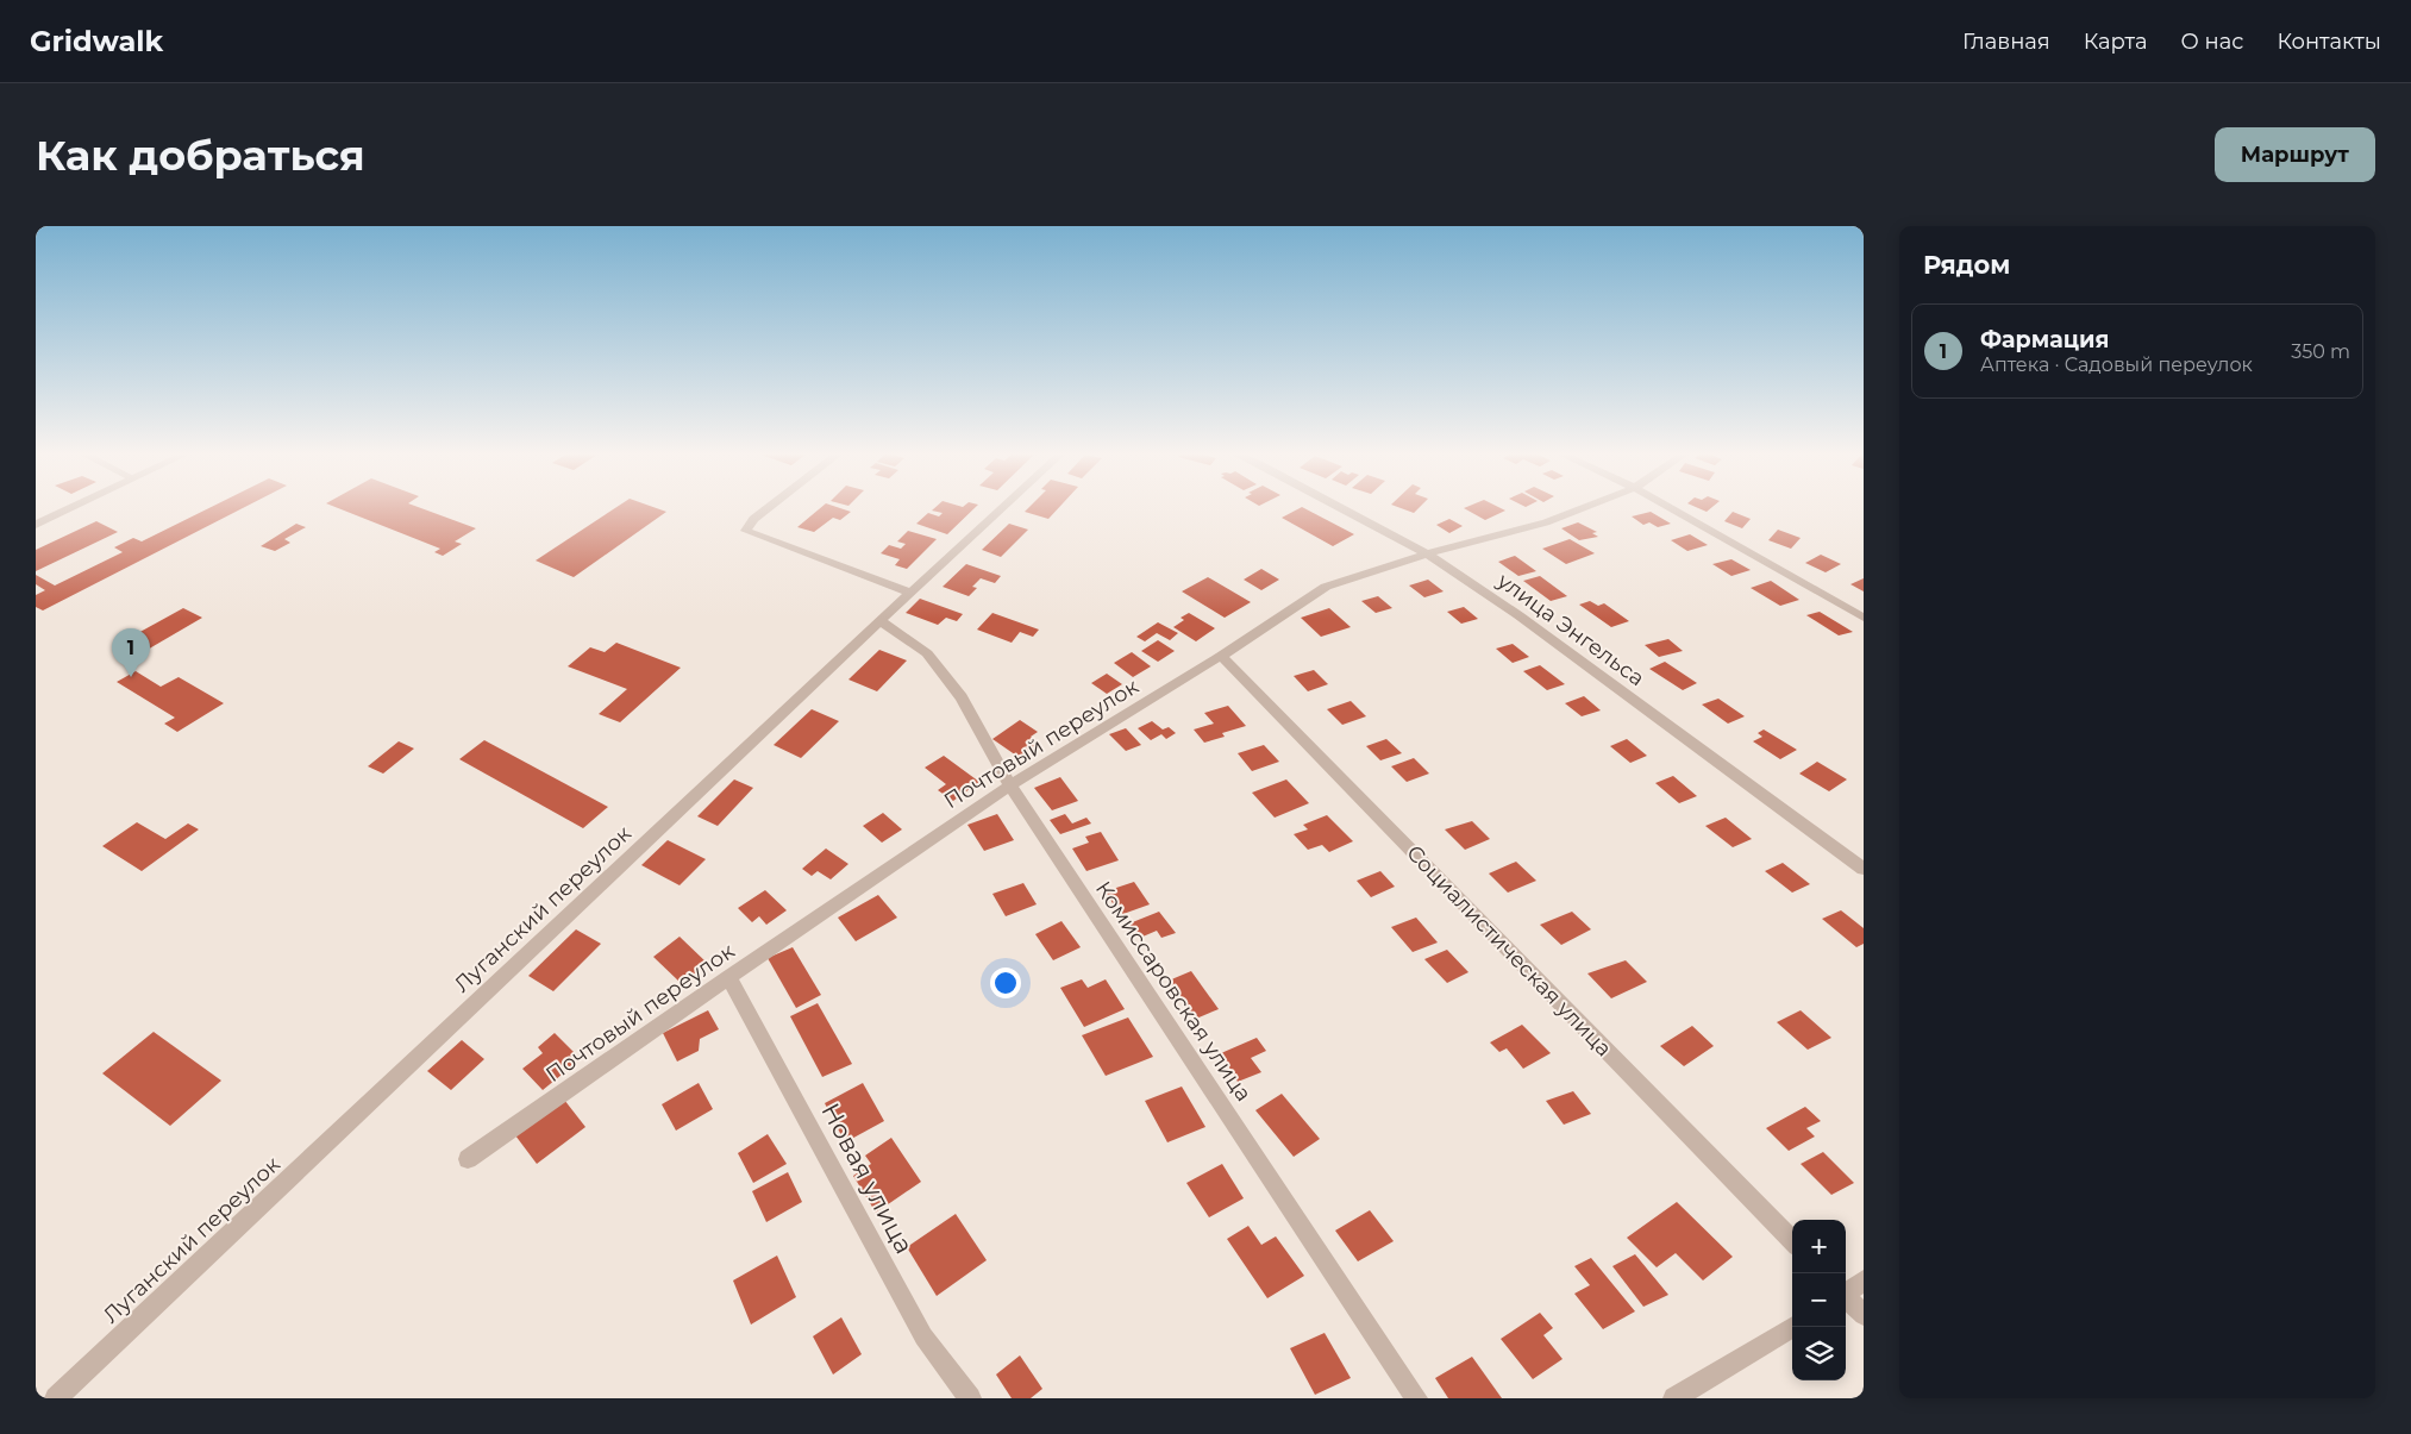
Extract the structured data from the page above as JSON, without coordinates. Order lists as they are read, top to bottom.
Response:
{
  "streets": {
    "street": [
      "улица Энгельса",
      "Почтовый переулок",
      "Луганский переулок",
      "Социалистическая улица",
      "Комиссаровская улица",
      "Новая улица"
    ]
  },
  "crossings": [
    ["улица Энгельса", "Почтовый переулок"],
    ["Почтовый переулок", "Социалистическая улица"],
    ["Почтовый переулок", "Комиссаровская улица"],
    ["Почтовый переулок", "Новая улица"],
    ["Луганский переулок", "Комиссаровская улица"]
  ],
  "page": {
    "header": "Gridwalk",
    "nav": [
      "Главная",
      "Карта",
      "О нас",
      "Контакты"
    ],
    "buttons": "Маршрут",
    "title": "Как добраться",
    "heading": "Рядом",
    "list": [
      {
        "mark": "1",
        "name": "Фармация",
        "note": "Аптека · Садовый переулок",
        "value": "350 m"
      }
    ],
    "pins": "1",
    "map_buttons": ["+", "−"]
  }
}
